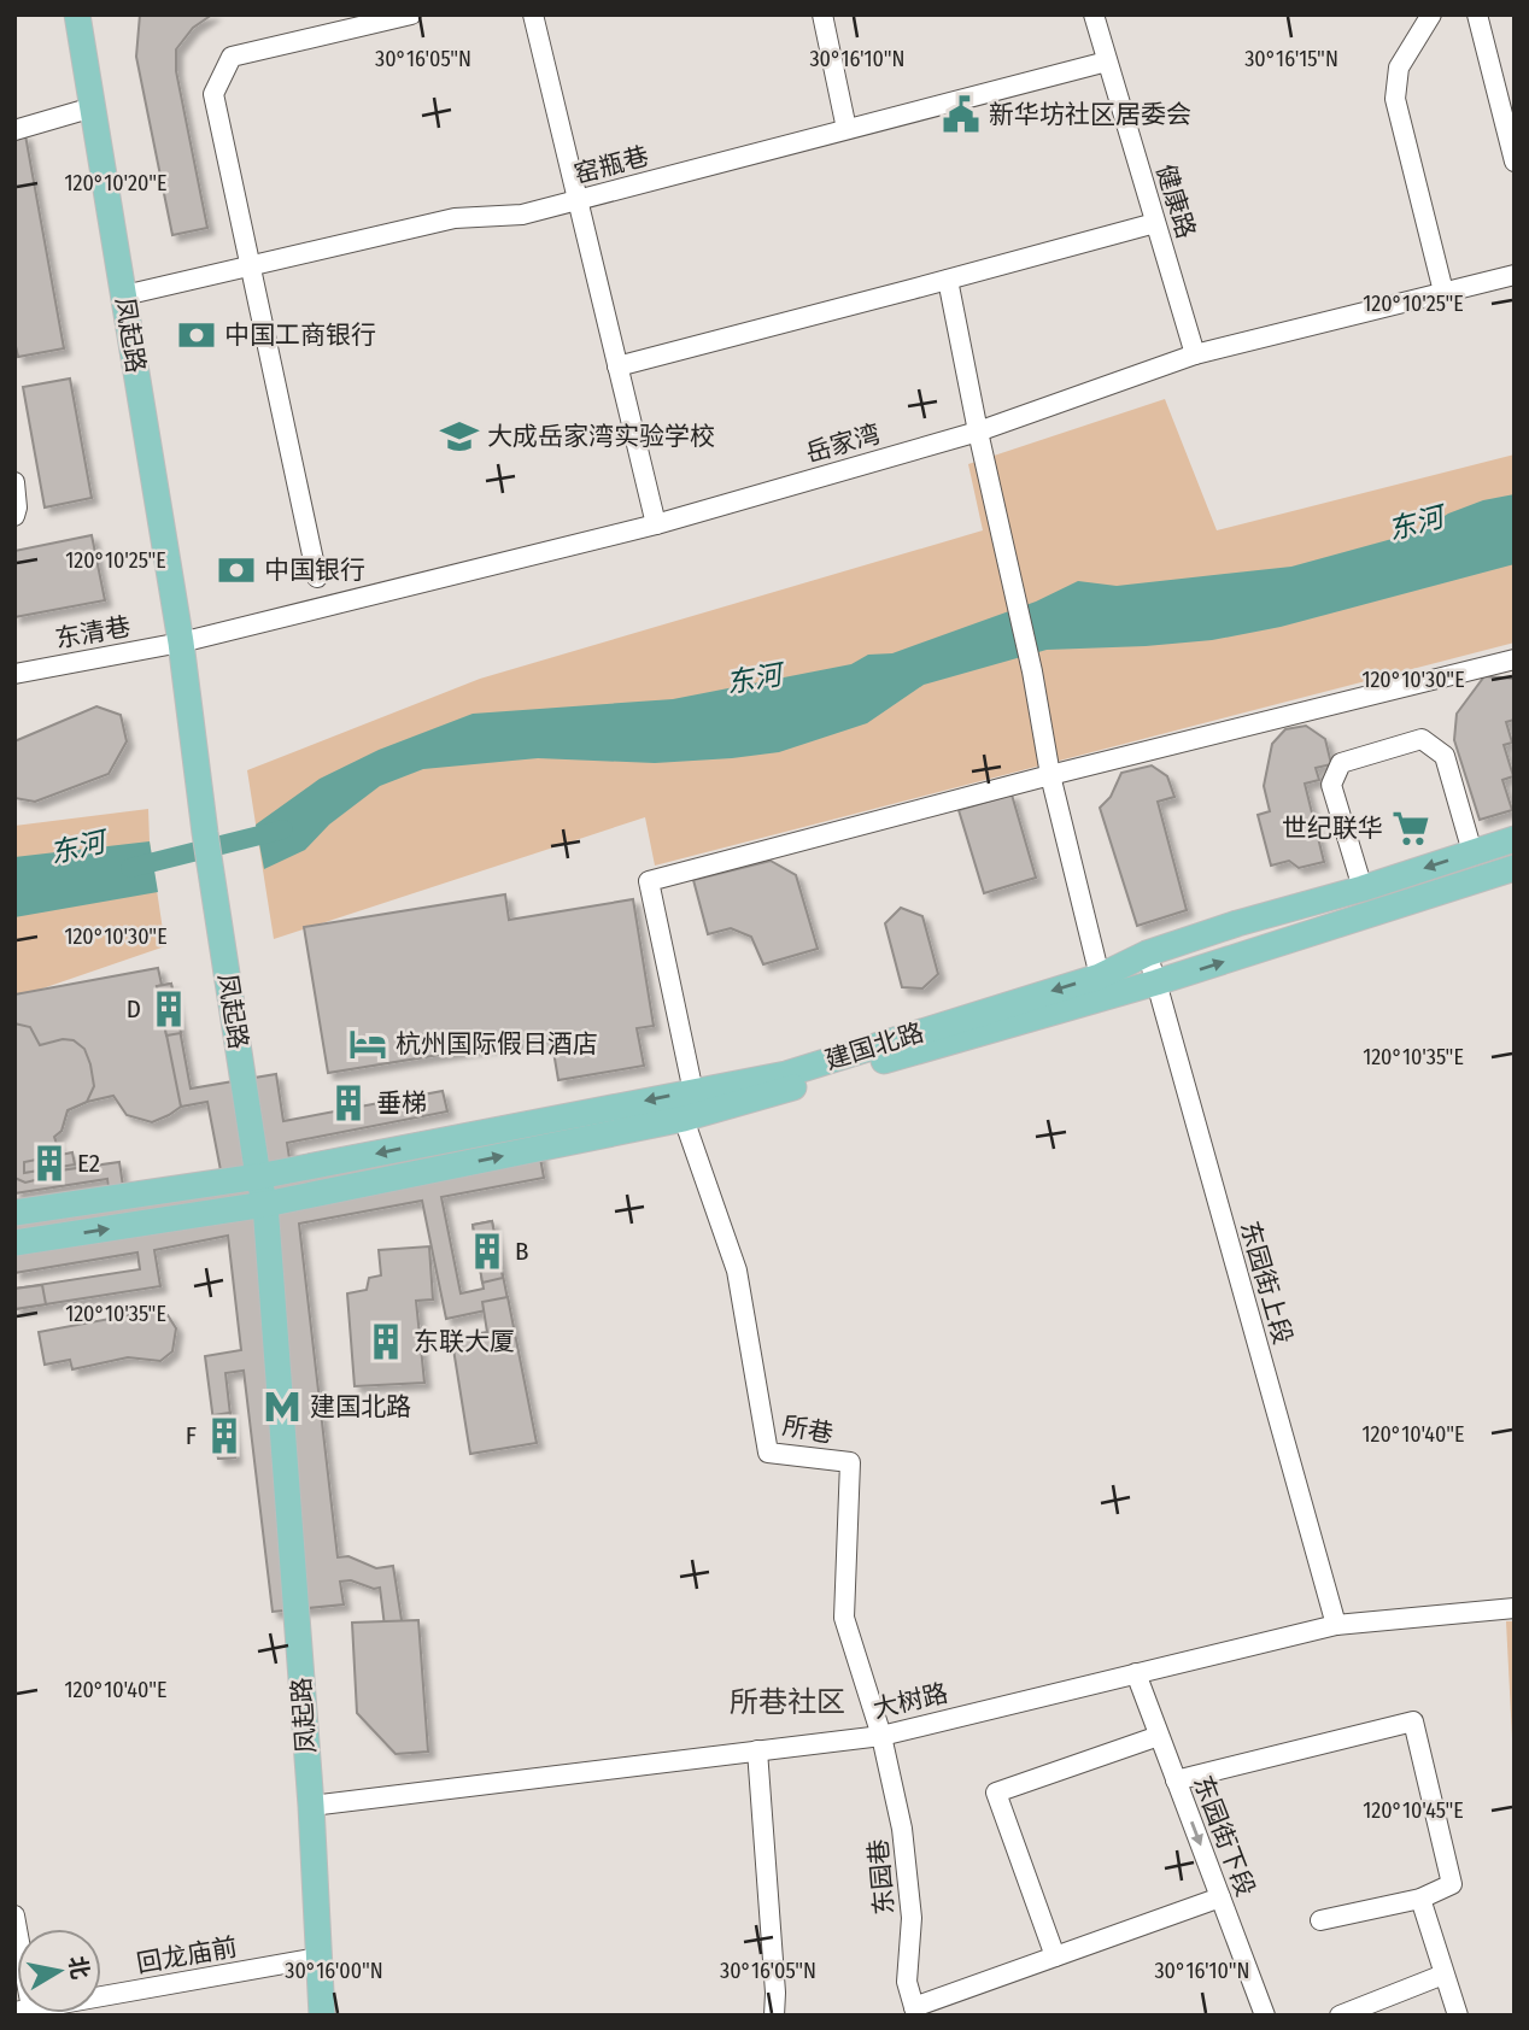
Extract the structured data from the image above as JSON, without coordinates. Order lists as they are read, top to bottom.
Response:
{
  "streets": {
    "main road": ["凤起路", "建国北路"],
    "street": [
      "窑瓶巷",
      "健康路",
      "岳家湾",
      "东清巷",
      "东园街上段",
      "所巷",
      "大树路",
      "东园街下段",
      "东园巷",
      "回龙庙前"
    ]
  },
  "crossings": [
    ["窑瓶巷", "健康路"],
    ["窑瓶巷", "凤起路"],
    ["健康路", "岳家湾"],
    ["凤起路", "岳家湾"],
    ["凤起路", "东清巷"],
    ["凤起路", "建国北路"],
    ["凤起路", "大树路"],
    ["凤起路", "回龙庙前"],
    ["岳家湾", "东清巷"],
    ["建国北路", "东园街上段"],
    ["建国北路", "所巷"],
    ["东园街上段", "大树路"],
    ["所巷", "大树路"],
    ["所巷", "东园巷"],
    ["大树路", "东园街下段"],
    ["大树路", "东园巷"]
  ],
  "districts": ["所巷社区"],
  "water": ["东河"],
  "places": {
    "public building": ["新华坊社区居委会"],
    "bank": ["中国工商银行", "中国银行"],
    "school or university": ["大成岳家湾实验学校"],
    "supermarket": ["世纪联华"],
    "building": [
      "D",
      "垂梯",
      "E2",
      "B",
      "东联大厦",
      "F"
    ],
    "hotel": ["杭州国际假日酒店"],
    "metro station": ["建国北路"]
  },
  "north": "right",
  "coordinates": [
    "30°16'05\"N",
    "30°16'10\"N",
    "30°16'15\"N",
    "120°10'20\"E",
    "120°10'25\"E",
    "120°10'30\"E",
    "120°10'35\"E",
    "120°10'40\"E",
    "120°10'45\"E",
    "30°16'00\"N"
  ]
}
